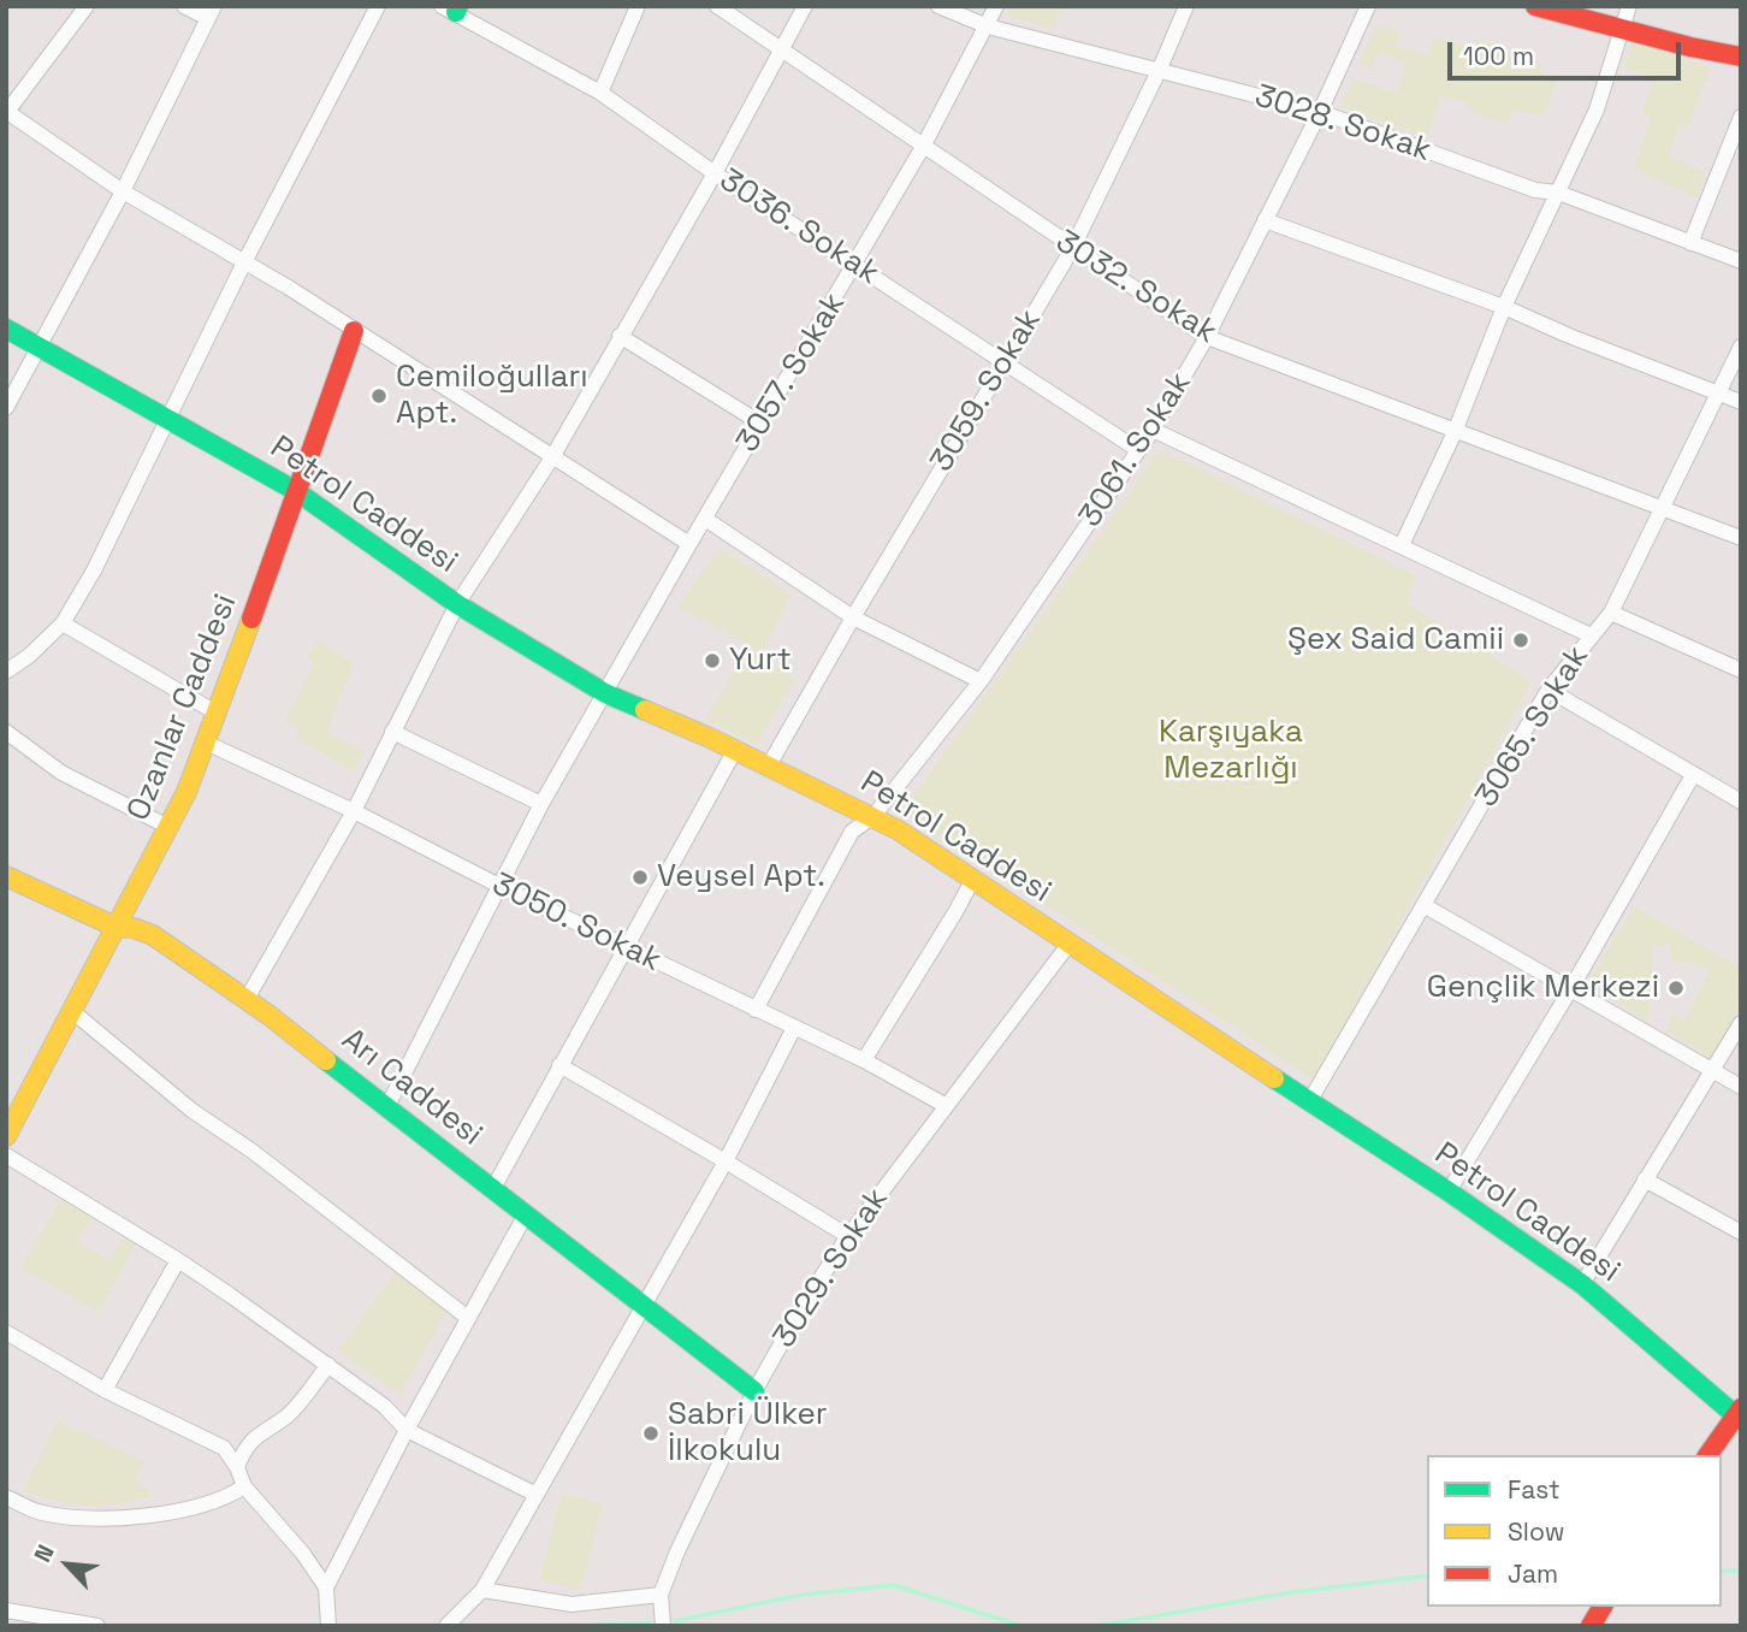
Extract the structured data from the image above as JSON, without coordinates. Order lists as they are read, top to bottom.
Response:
{
  "streets": {
    "street": [
      "3028. Sokak",
      "3036. Sokak",
      "3032. Sokak",
      "3057. Sokak",
      "3059. Sokak",
      "3061. Sokak",
      "Petrol Caddesi",
      "Ozanlar Caddesi",
      "3065. Sokak",
      "3050. Sokak",
      "Arı Caddesi",
      "3029. Sokak"
    ]
  },
  "crossings": [
    ["3028. Sokak", "3057. Sokak"],
    ["3028. Sokak", "3059. Sokak"],
    ["3028. Sokak", "3061. Sokak"],
    ["3036. Sokak", "3057. Sokak"],
    ["3036. Sokak", "3059. Sokak"],
    ["3036. Sokak", "3061. Sokak"],
    ["3032. Sokak", "3057. Sokak"],
    ["3032. Sokak", "3059. Sokak"],
    ["3032. Sokak", "3061. Sokak"],
    ["3032. Sokak", "3065. Sokak"],
    ["3057. Sokak", "Petrol Caddesi"],
    ["3057. Sokak", "3050. Sokak"],
    ["3057. Sokak", "Arı Caddesi"],
    ["3059. Sokak", "Petrol Caddesi"],
    ["3061. Sokak", "Petrol Caddesi"],
    ["3061. Sokak", "3050. Sokak"],
    ["Petrol Caddesi", "Ozanlar Caddesi"],
    ["Petrol Caddesi", "3065. Sokak"],
    ["Petrol Caddesi", "3029. Sokak"],
    ["Ozanlar Caddesi", "3050. Sokak"],
    ["Ozanlar Caddesi", "Arı Caddesi"],
    ["3050. Sokak", "3029. Sokak"],
    ["Arı Caddesi", "3029. Sokak"]
  ],
  "parks": ["Karşıyaka Mezarlığı"],
  "places": [
    "Cemiloğulları Apt.",
    "Şex Said Camii",
    "Yurt",
    "Veysel Apt.",
    "Gençlik Merkezi",
    "Sabri Ülker İlkokulu"
  ],
  "legend": ["Fast", "Slow", "Jam"],
  "scale_bar": "100 m",
  "north": "top left"
}
